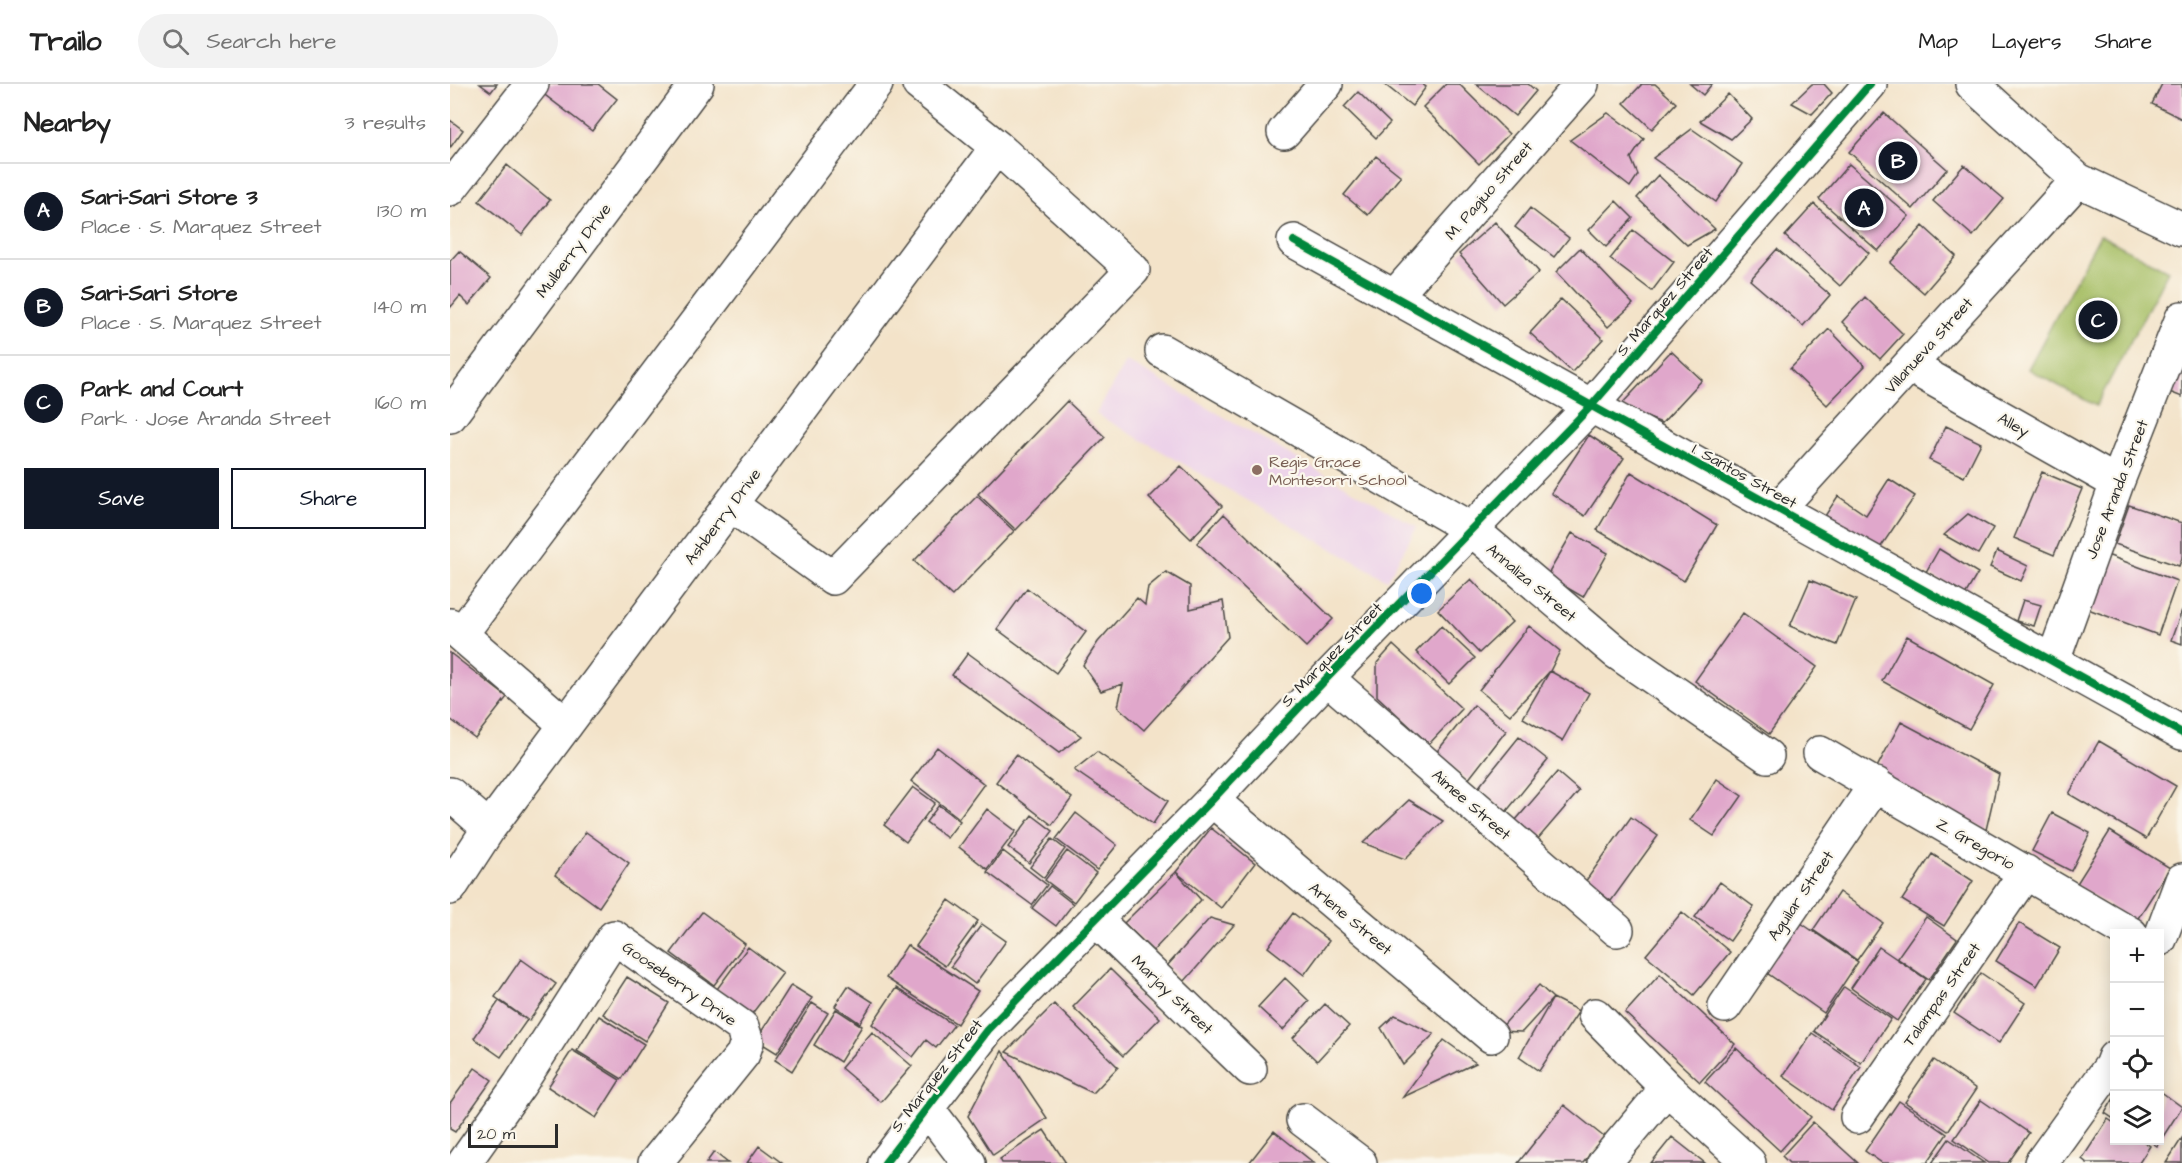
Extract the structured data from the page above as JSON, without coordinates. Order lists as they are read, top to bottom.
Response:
{
  "streets": {
    "street": [
      "M. Pagiuo Street",
      "Mulberry Drive",
      "S. Marquez Street",
      "Villanueva Street",
      "Alley",
      "I. Santos Street",
      "Jose Aranda Street",
      "Ashberry Drive",
      "Annaliza Street",
      "Aimee Street",
      "Z. Gregorio",
      "Aguilar Street",
      "Arlene Street",
      "Gooseberry Drive",
      "Marjay Street",
      "Talampas Street"
    ]
  },
  "crossings": [
    ["M. Pagiuo Street", "I. Santos Street"],
    ["S. Marquez Street", "I. Santos Street"],
    ["S. Marquez Street", "Annaliza Street"],
    ["S. Marquez Street", "Aimee Street"],
    ["S. Marquez Street", "Arlene Street"],
    ["S. Marquez Street", "Marjay Street"],
    ["Villanueva Street", "Alley"],
    ["Villanueva Street", "I. Santos Street"],
    ["Alley", "Jose Aranda Street"],
    ["I. Santos Street", "Jose Aranda Street"],
    ["Z. Gregorio", "Aguilar Street"],
    ["Z. Gregorio", "Talampas Street"]
  ],
  "places": ["Regis Grace Montesorri School"],
  "scale_bar": "20 m",
  "page": {
    "header": "Trailo",
    "search": "Search here",
    "nav": ["Map", "Layers", "Share"],
    "heading": ["Nearby", "3 results"],
    "pins": ["B", "A", "C"],
    "list": [
      {
        "mark": "A",
        "name": "Sari-Sari Store 3",
        "note": "Place · S. Marquez Street",
        "value": "130 m"
      },
      {
        "mark": "B",
        "name": "Sari-Sari Store",
        "note": "Place · S. Marquez Street",
        "value": "140 m"
      },
      {
        "mark": "C",
        "name": "Park and Court",
        "note": "Park · Jose Aranda Street",
        "value": "160 m"
      }
    ],
    "buttons": ["Save", "Share"],
    "map_buttons": ["+", "−"],
    "scale": "20 m"
  }
}
